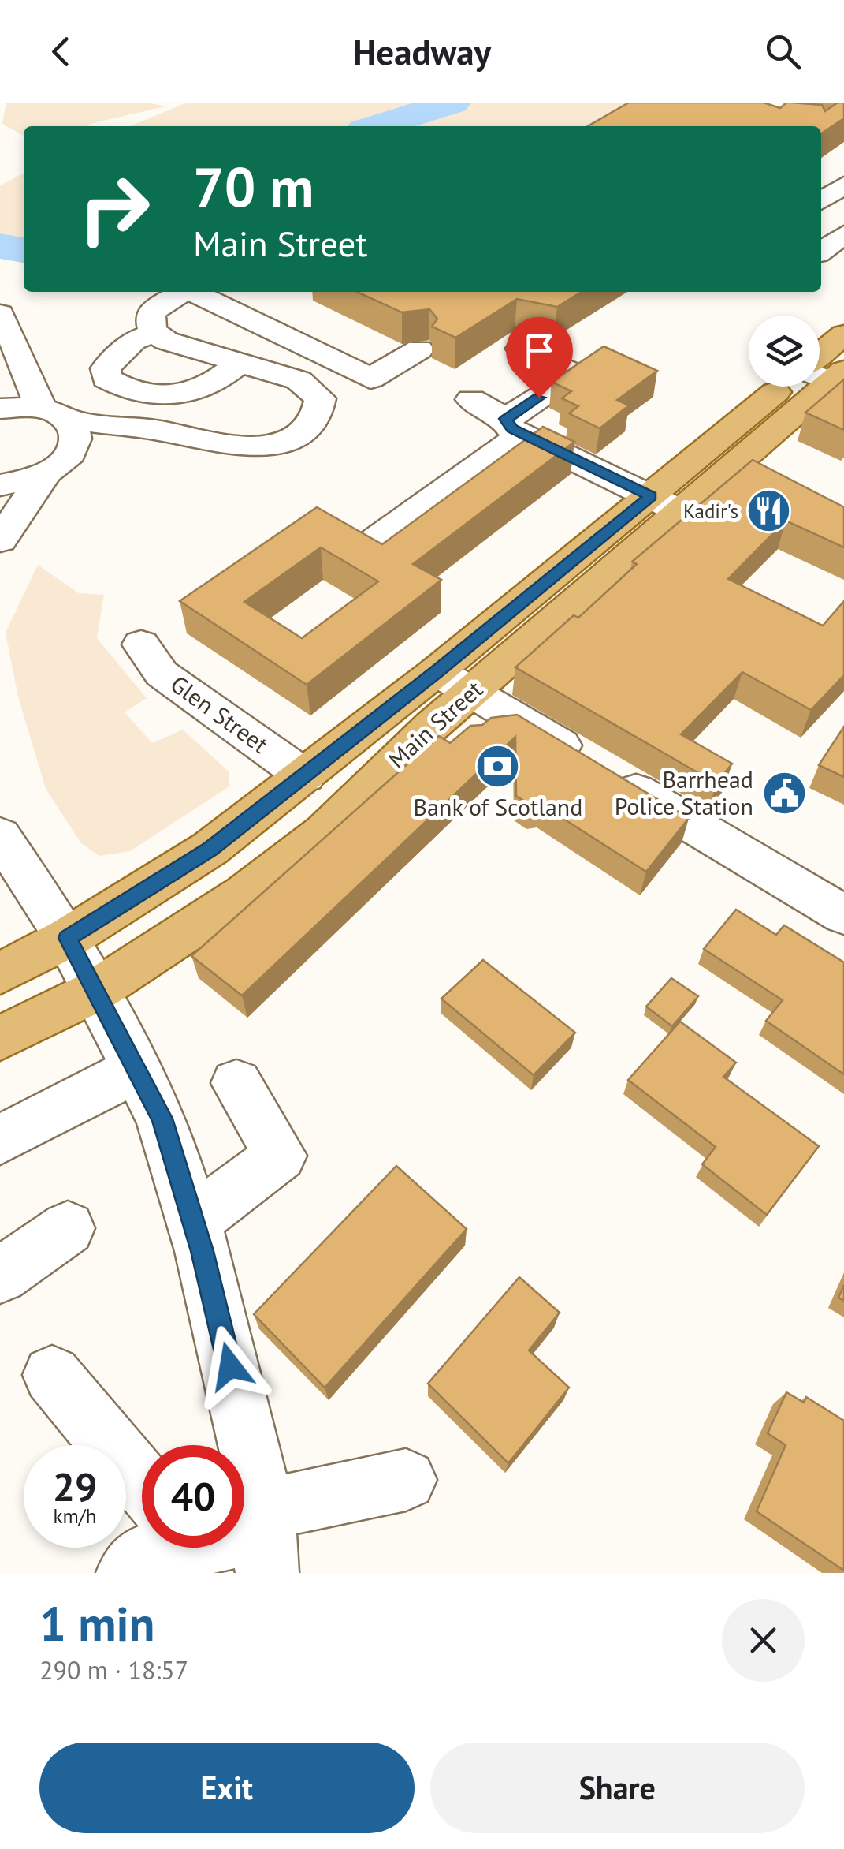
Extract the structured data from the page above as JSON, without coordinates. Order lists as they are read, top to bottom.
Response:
{
  "streets": {
    "main road": ["Main Street"],
    "street": ["Glen Street"]
  },
  "crossings": [
    ["Glen Street", "Main Street"]
  ],
  "places": {
    "restaurant": ["Kadir's"],
    "bank": ["Bank of Scotland"],
    "public building": ["Barrhead Police Station"]
  },
  "page": {
    "header": "Headway",
    "turn": ["70 m", "Main Street"],
    "speed": "29 km/h",
    "limit": "40",
    "heading": ["1 min", "290 m · 18:57"],
    "buttons": ["Exit", "Share"]
  }
}
